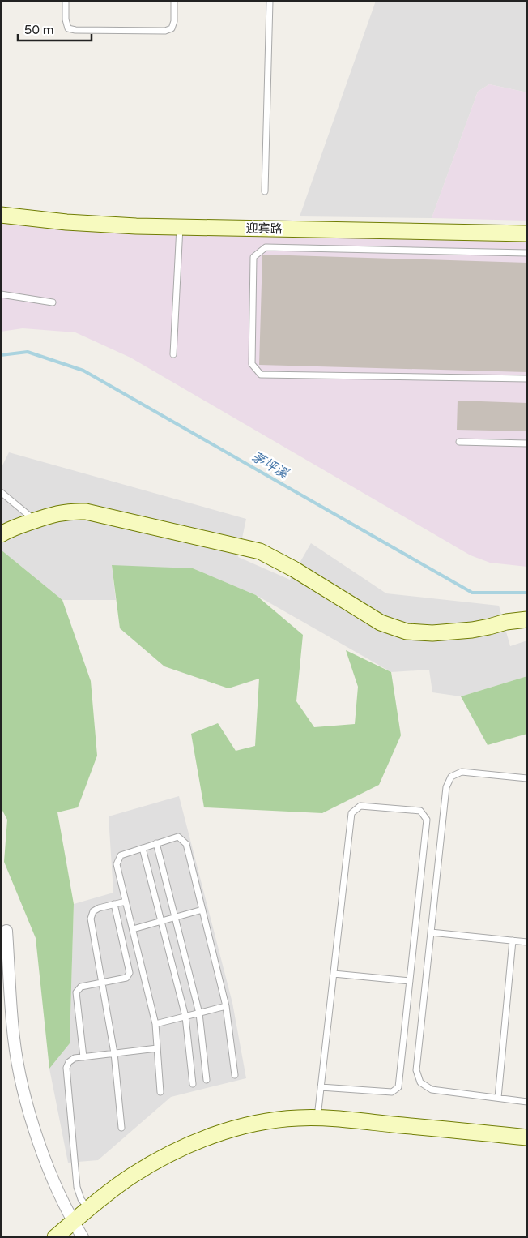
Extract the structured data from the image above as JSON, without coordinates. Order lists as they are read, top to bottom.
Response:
{
  "streets": {
    "main road": ["迎宾路"]
  },
  "water": ["茅坪溪"],
  "scale_bar": "50 m"
}
